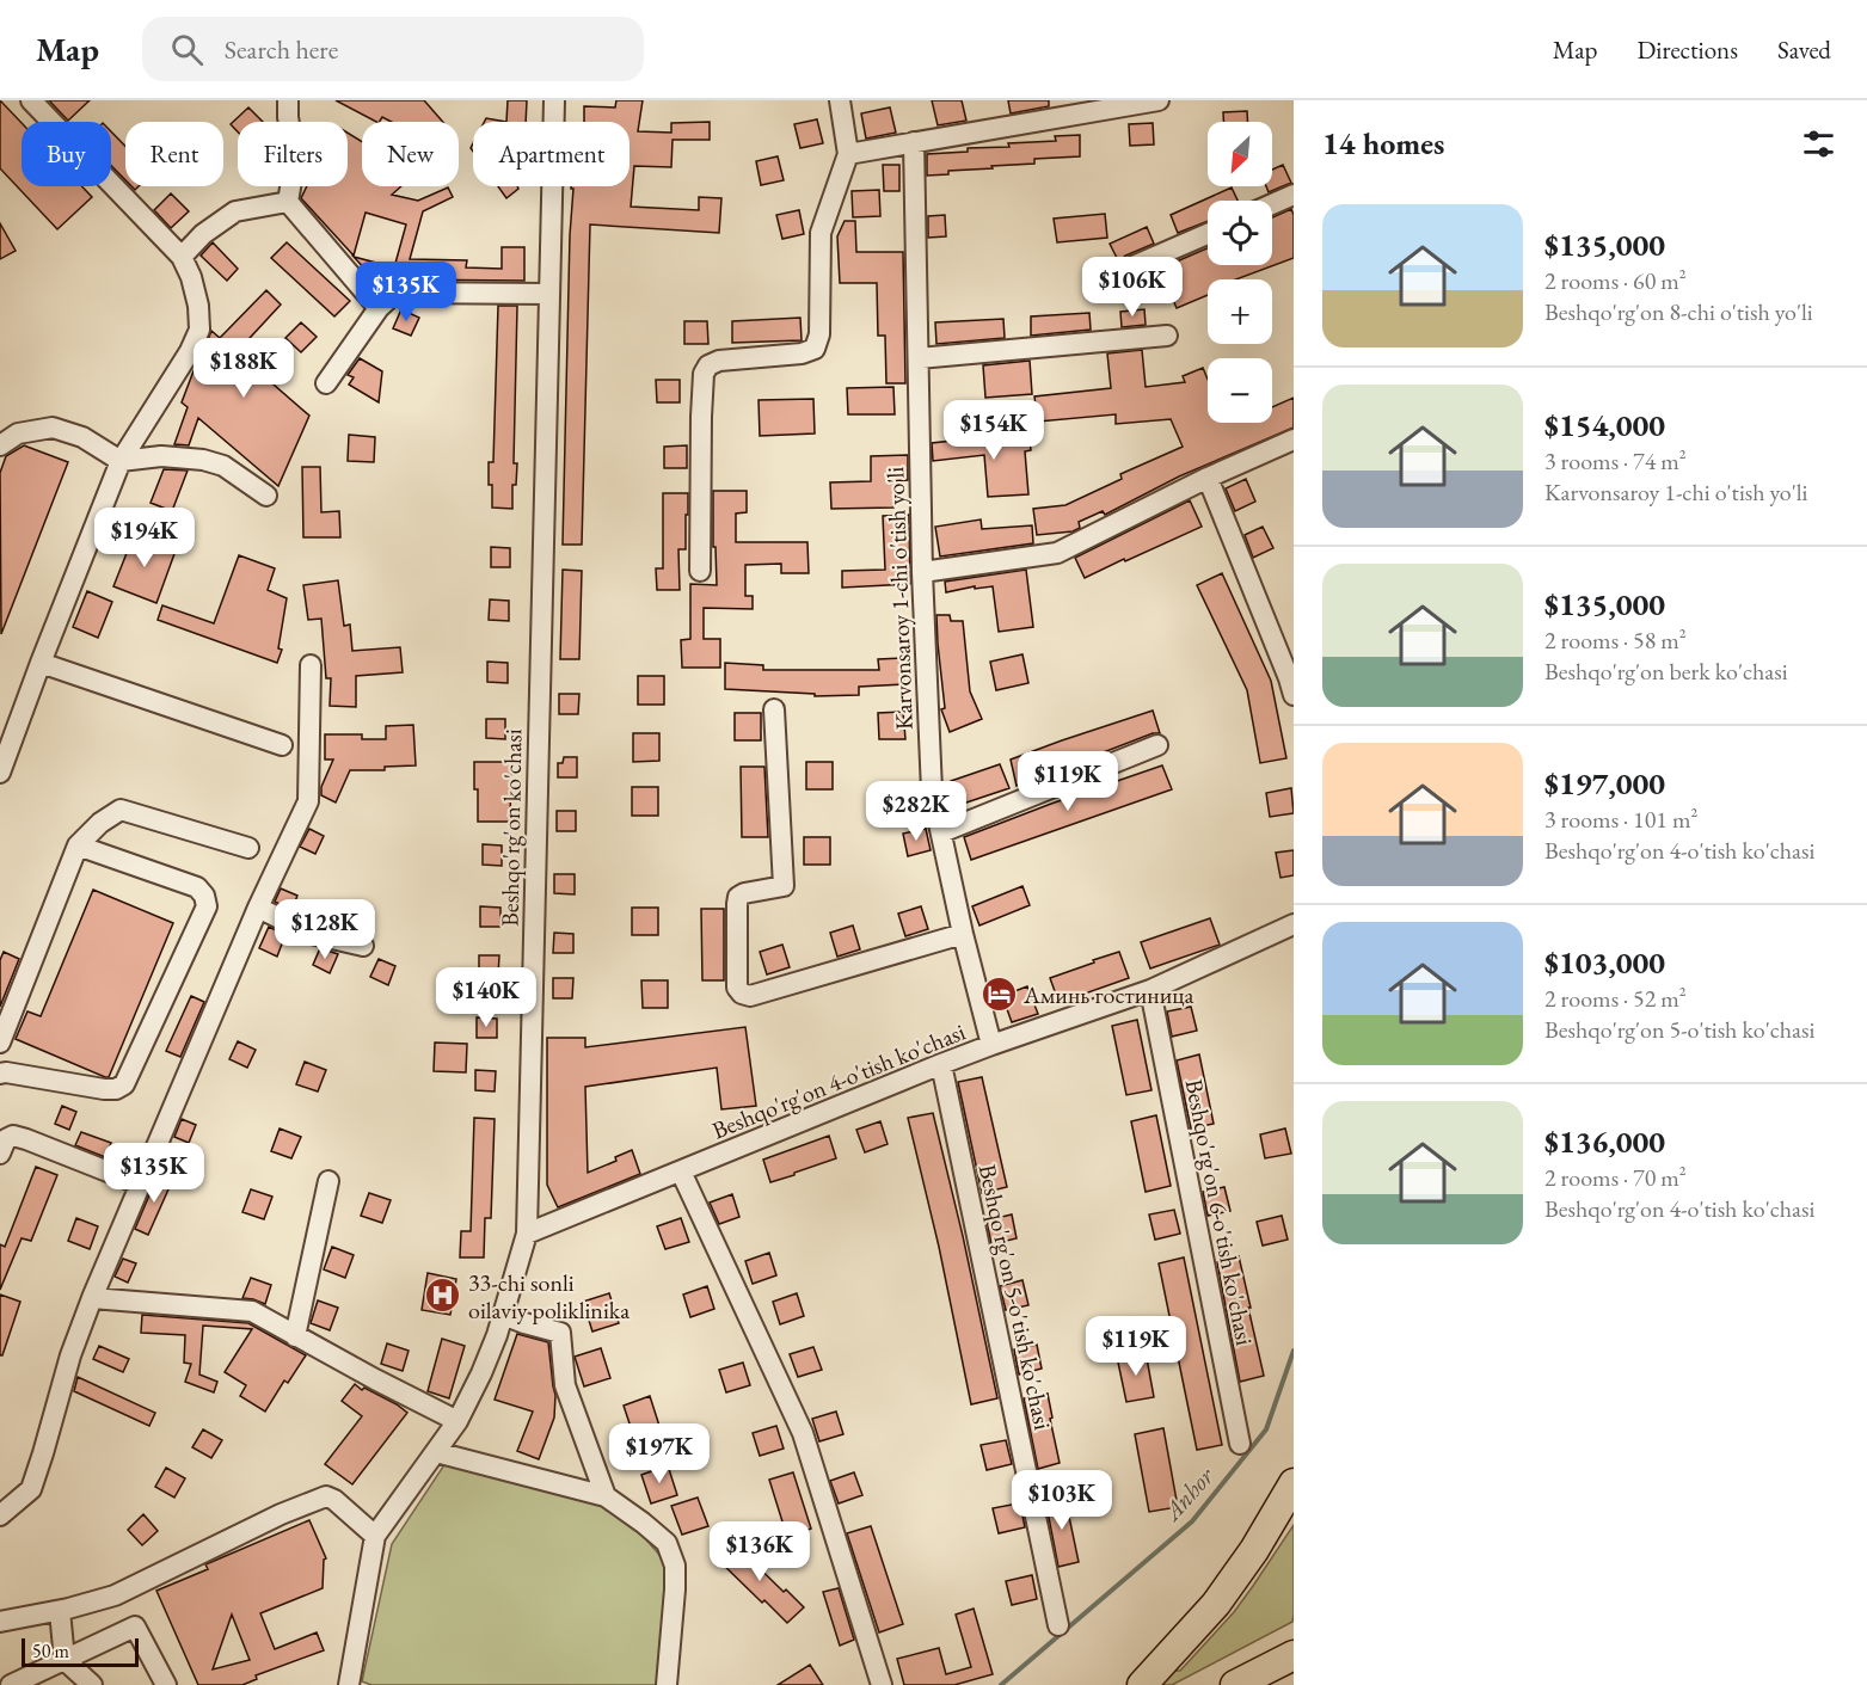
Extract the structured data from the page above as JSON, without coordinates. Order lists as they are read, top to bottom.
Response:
{
  "streets": {
    "street": [
      "Karvonsaroy 1-chi o'tish yo'li",
      "Beshqo'rg'on ko'chasi",
      "Beshqo'rg'on 4-o'tish ko'chasi",
      "Beshqo'rg'on 6-o'tish ko'chasi",
      "Beshqo'rg'on 5-o'tish ko'chasi"
    ]
  },
  "crossings": [
    ["Karvonsaroy 1-chi o'tish yo'li", "Beshqo'rg'on 4-o'tish ko'chasi"],
    ["Beshqo'rg'on ko'chasi", "Beshqo'rg'on 4-o'tish ko'chasi"],
    ["Beshqo'rg'on 4-o'tish ko'chasi", "Beshqo'rg'on 6-o'tish ko'chasi"],
    ["Beshqo'rg'on 4-o'tish ko'chasi", "Beshqo'rg'on 5-o'tish ko'chasi"]
  ],
  "water": ["Anhor"],
  "places": {
    "hotel": ["Аминь гостиница"],
    "hospital": ["33-chi sonli oilaviy poliklinika"]
  },
  "scale_bar": "50 m",
  "north": "bottom left",
  "page": {
    "header": "Map",
    "search": "Search here",
    "nav": ["Map", "Directions", "Saved"],
    "heading": "14 homes",
    "map_buttons": ["+", "−"],
    "chip": [
      "Buy",
      "Rent",
      "Filters",
      "New",
      "Apartment"
    ],
    "list": [
      {
        "name": "$135,000",
        "note": "2 rooms · 60 m² · Beshqo'rg'on 8-chi o'tish yo'li"
      },
      {
        "name": "$154,000",
        "note": "3 rooms · 74 m² · Karvonsaroy 1-chi o'tish yo'li"
      },
      {
        "name": "$135,000",
        "note": "2 rooms · 58 m² · Beshqo'rg'on berk ko'chasi"
      },
      {
        "name": "$197,000",
        "note": "3 rooms · 101 m² · Beshqo'rg'on 4-o'tish ko'chasi"
      },
      {
        "name": "$103,000",
        "note": "2 rooms · 52 m² · Beshqo'rg'on 5-o'tish ko'chasi"
      },
      {
        "name": "$136,000",
        "note": "2 rooms · 70 m² · Beshqo'rg'on 4-o'tish ko'chasi"
      }
    ],
    "price": [
      "$106K",
      "$135K",
      "$188K",
      "$154K",
      "$194K",
      "$119K",
      "$282K",
      "$128K",
      "$140K",
      "$135K",
      "$119K",
      "$197K",
      "$103K",
      "$136K"
    ],
    "scale": "50 m"
  }
}
